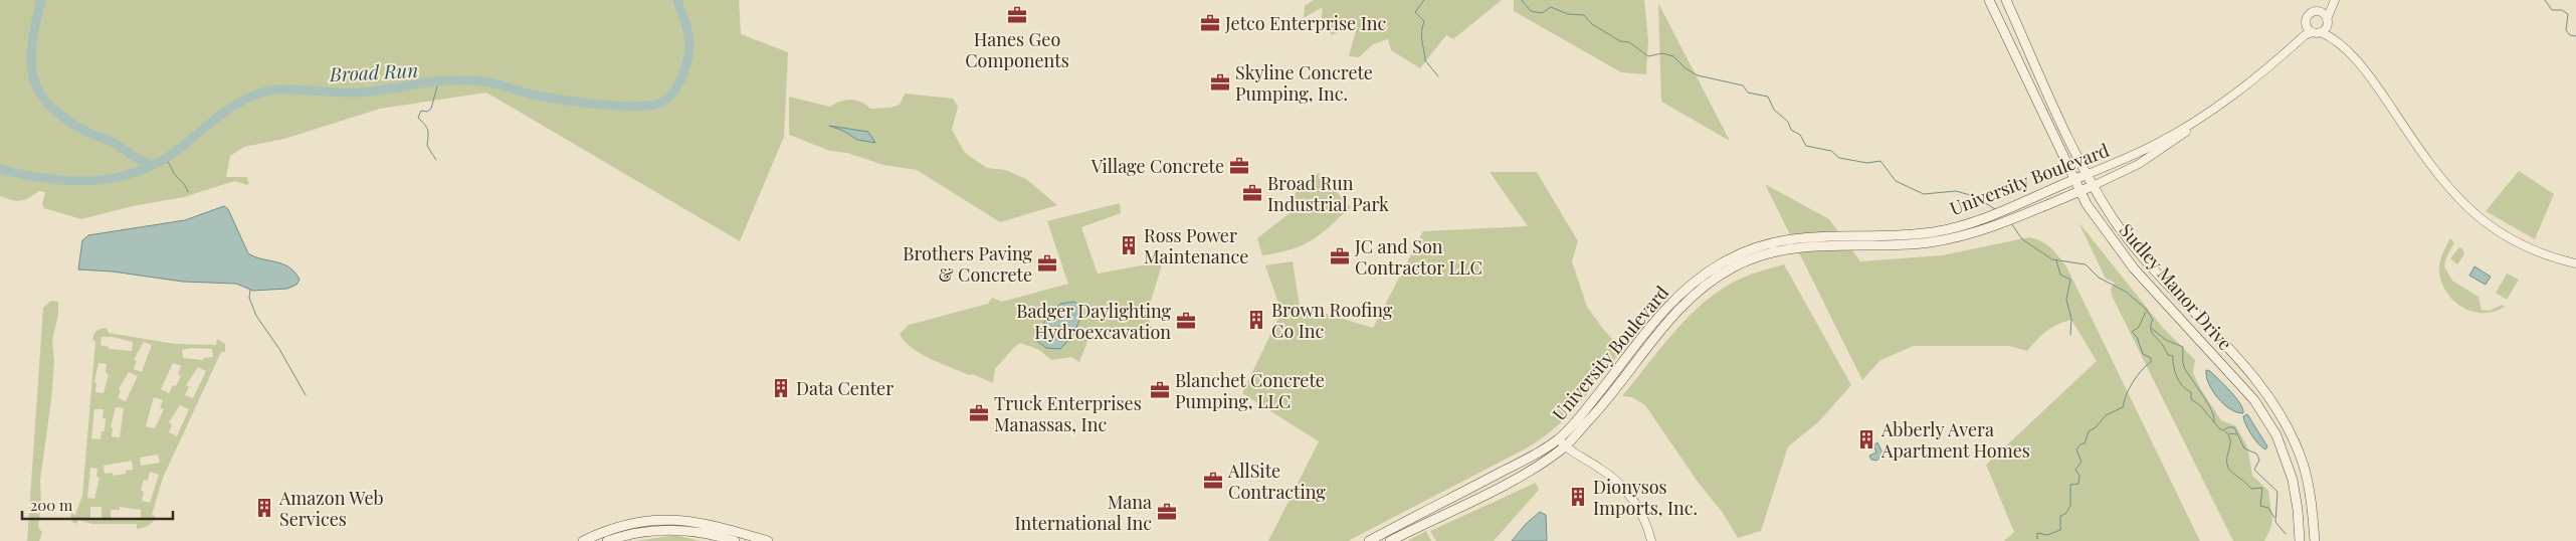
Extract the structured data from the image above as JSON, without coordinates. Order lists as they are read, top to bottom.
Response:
{
  "streets": {
    "main road": ["University Boulevard", "Sudley Manor Drive"]
  },
  "crossings": [
    ["University Boulevard", "Sudley Manor Drive"]
  ],
  "water": ["Broad Run"],
  "places": {
    "office": [
      "Hanes Geo Components",
      "Jetco Enterprise Inc",
      "Skyline Concrete Pumping, Inc.",
      "Village Concrete",
      "Broad Run Industrial Park",
      "JC and Son Contractor LLC",
      "Brothers Paving & Concrete",
      "Badger Daylighting Hydroexcavation",
      "Blanchet Concrete Pumping, LLC",
      "Truck Enterprises Manassas, Inc",
      "AllSite Contracting",
      "Mana International Inc"
    ],
    "building": [
      "Ross Power Maintenance",
      "Brown Roofing Co Inc",
      "Data Center",
      "Abberly Avera Apartment Homes",
      "Dionysos Imports, Inc.",
      "Amazon Web Services"
    ]
  },
  "scale_bar": "200 m"
}
